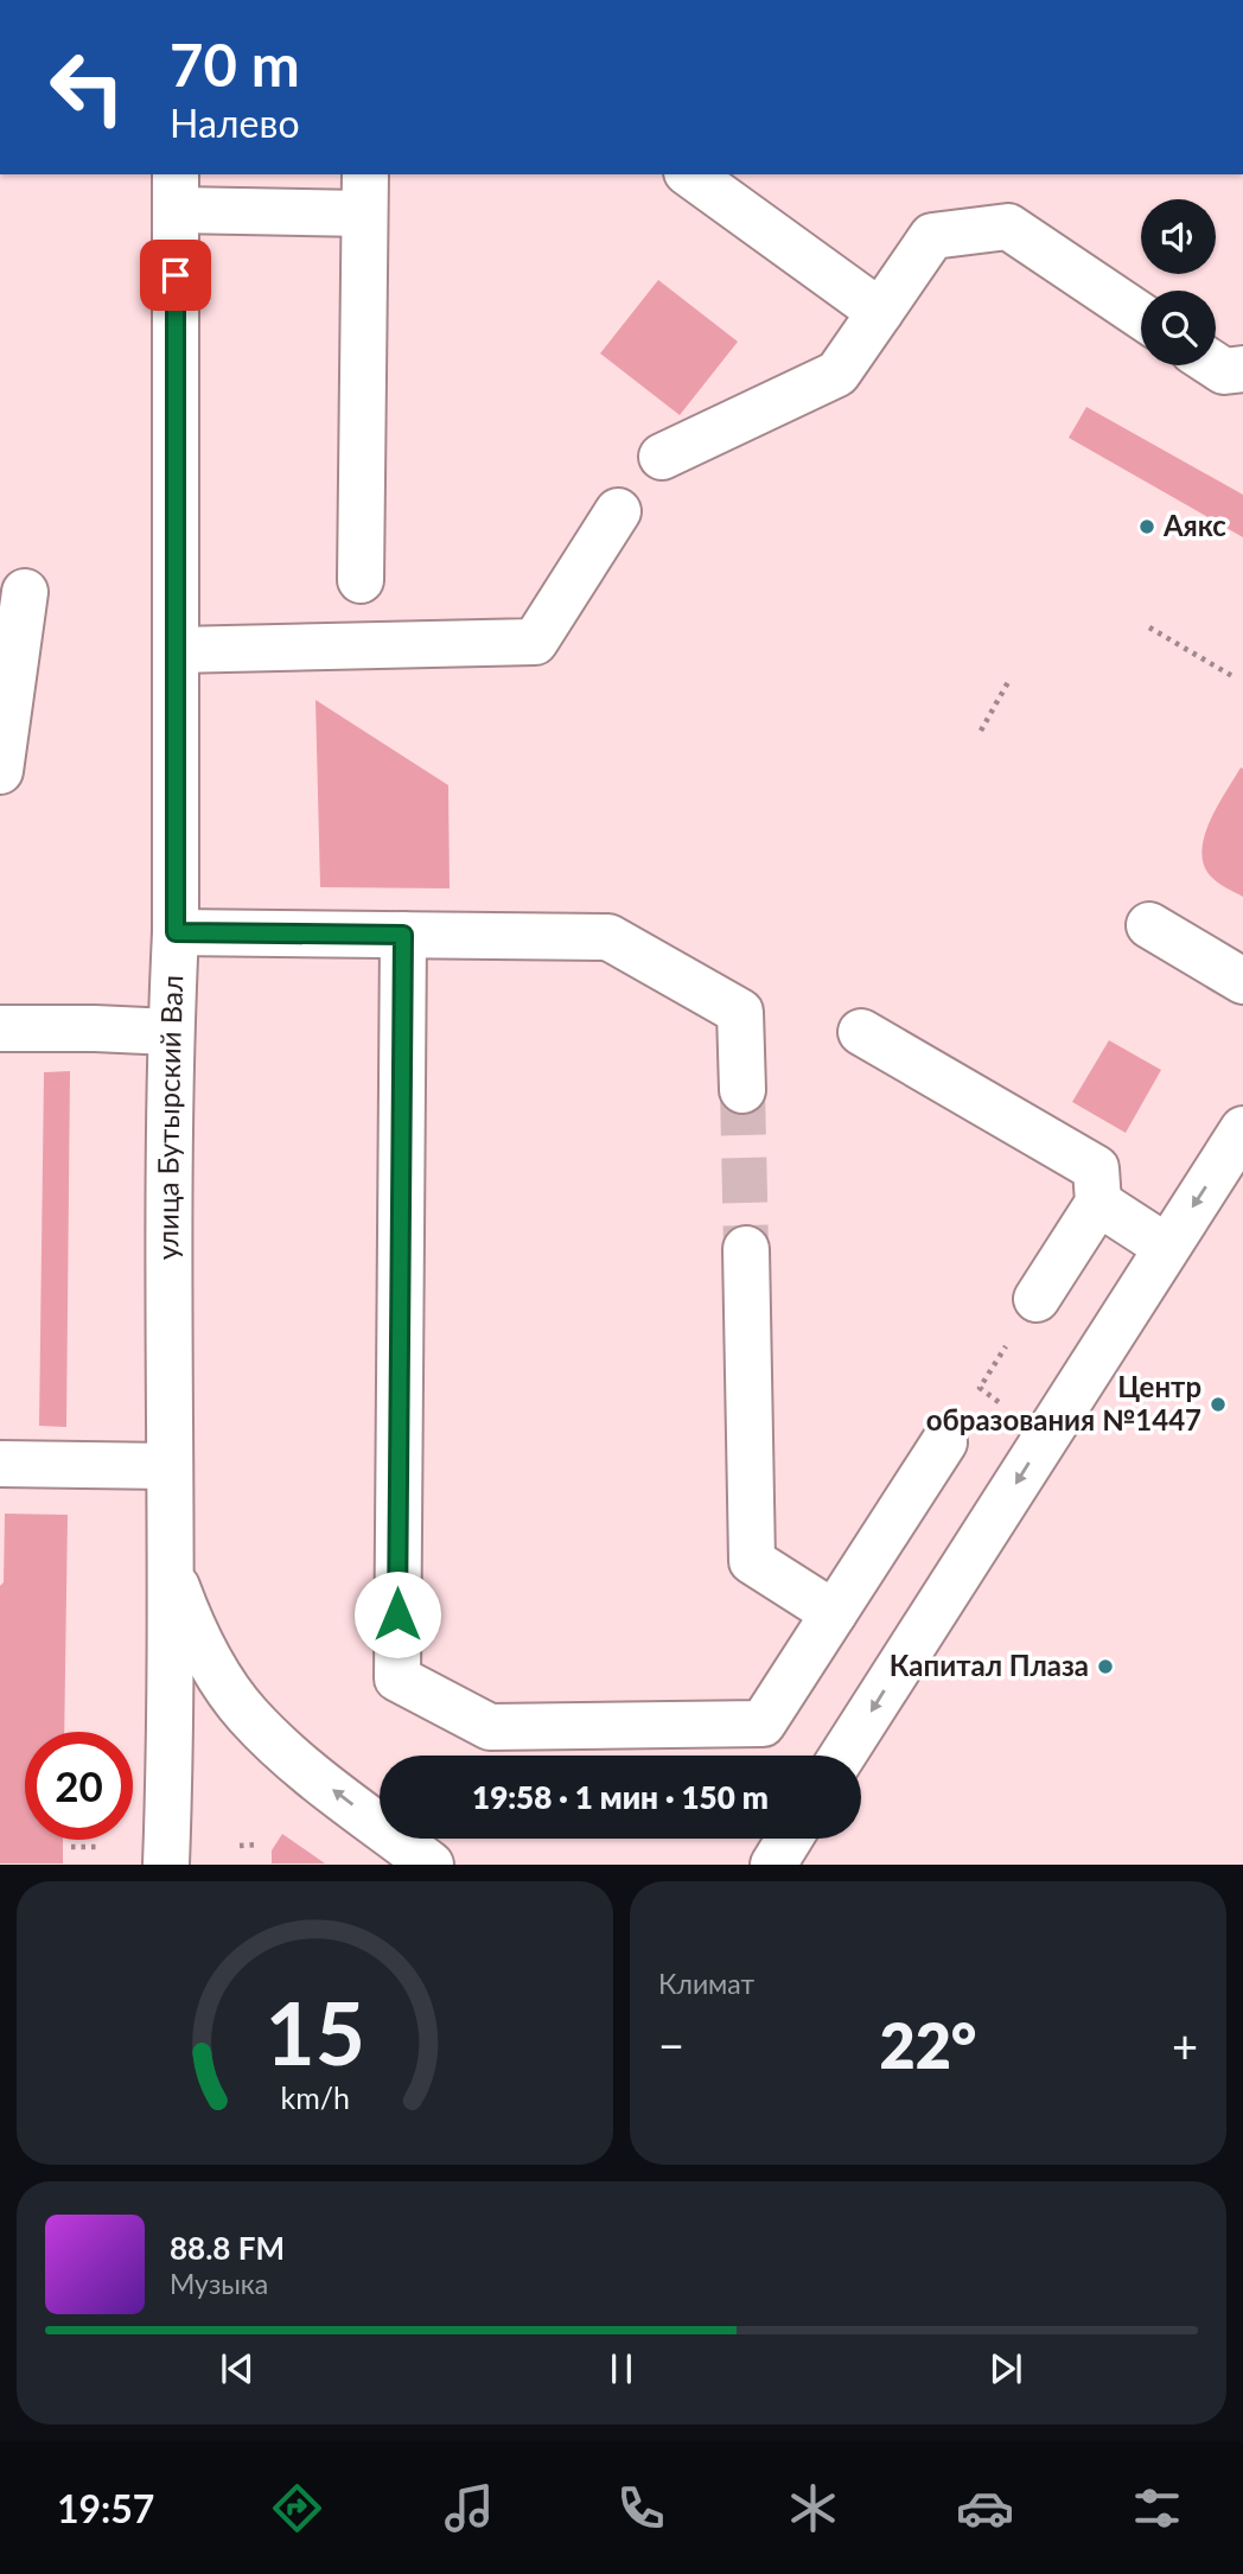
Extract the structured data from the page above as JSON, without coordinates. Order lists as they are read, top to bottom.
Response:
{
  "streets": {
    "street": ["улица Бутырский Вал"]
  },
  "places": ["Аякс", "Центр образования №1447", "Капитал Плаза"],
  "page": {
    "turn": ["70 m", "Налево"],
    "limit": "20",
    "trip": "19:58 · 1 мин · 150 m",
    "tile": "Климат",
    "heat": ["−", "22°", "+"],
    "song": ["88.8 FM", "Музыка"],
    "tabs": "19:57",
    "gauge": ["15", "km/h"]
  }
}
